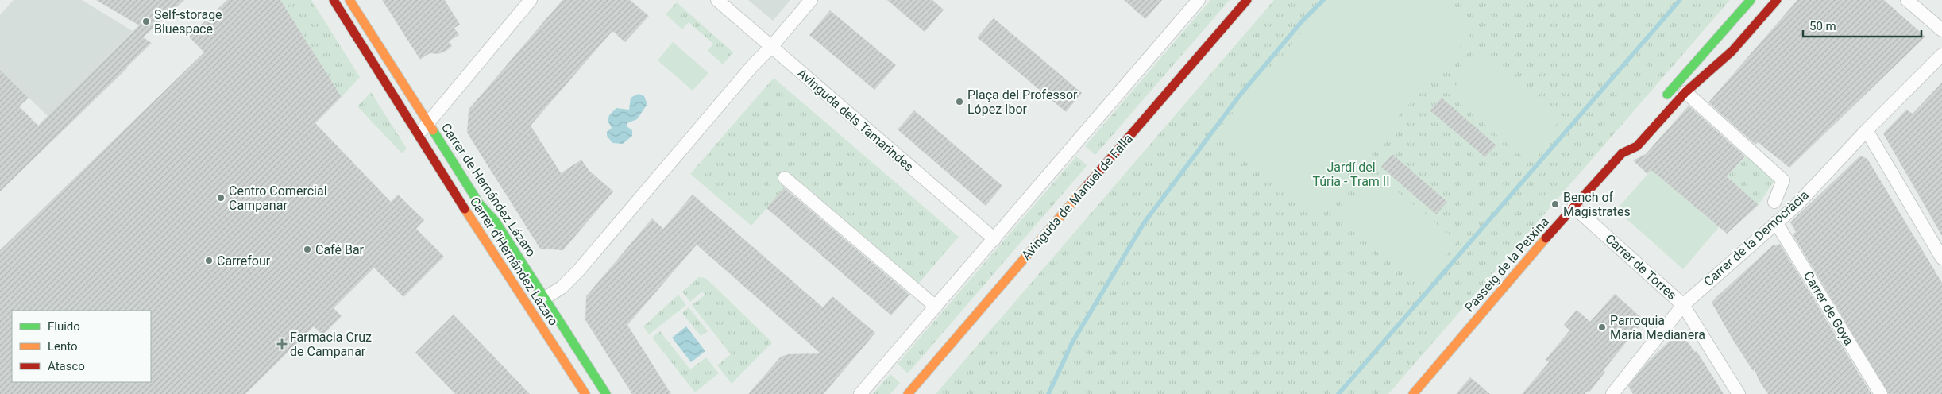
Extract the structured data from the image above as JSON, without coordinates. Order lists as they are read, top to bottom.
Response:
{
  "streets": {
    "main road": [
      "Carrer de Hernández Lázaro",
      "Avinguda de Manuel de Falla",
      "Carrer d'Hernández Lázaro",
      "Passeig de la Petxina"
    ],
    "street": [
      "Avinguda dels Tamarindes",
      "Carrer de la Democràcia",
      "Carrer de Torres",
      "Carrer de Goya"
    ]
  },
  "crossings": [
    ["Carrer de la Democràcia", "Carrer de Torres"],
    ["Carrer de la Democràcia", "Carrer de Goya"],
    ["Passeig de la Petxina", "Carrer de Torres"]
  ],
  "parks": ["Jardí del Túria - Tram II"],
  "places": {
    "other": [
      "Self-storage Bluespace",
      "Plaça del Professor López Ibor",
      "Centro Comercial Campanar",
      "Bench of Magistrates",
      "Café Bar",
      "Carrefour",
      "Parroquia María Medianera"
    ],
    "health": ["Farmacia Cruz de Campanar"]
  },
  "legend": ["Fluido", "Lento", "Atasco"],
  "scale_bar": "50 m"
}
